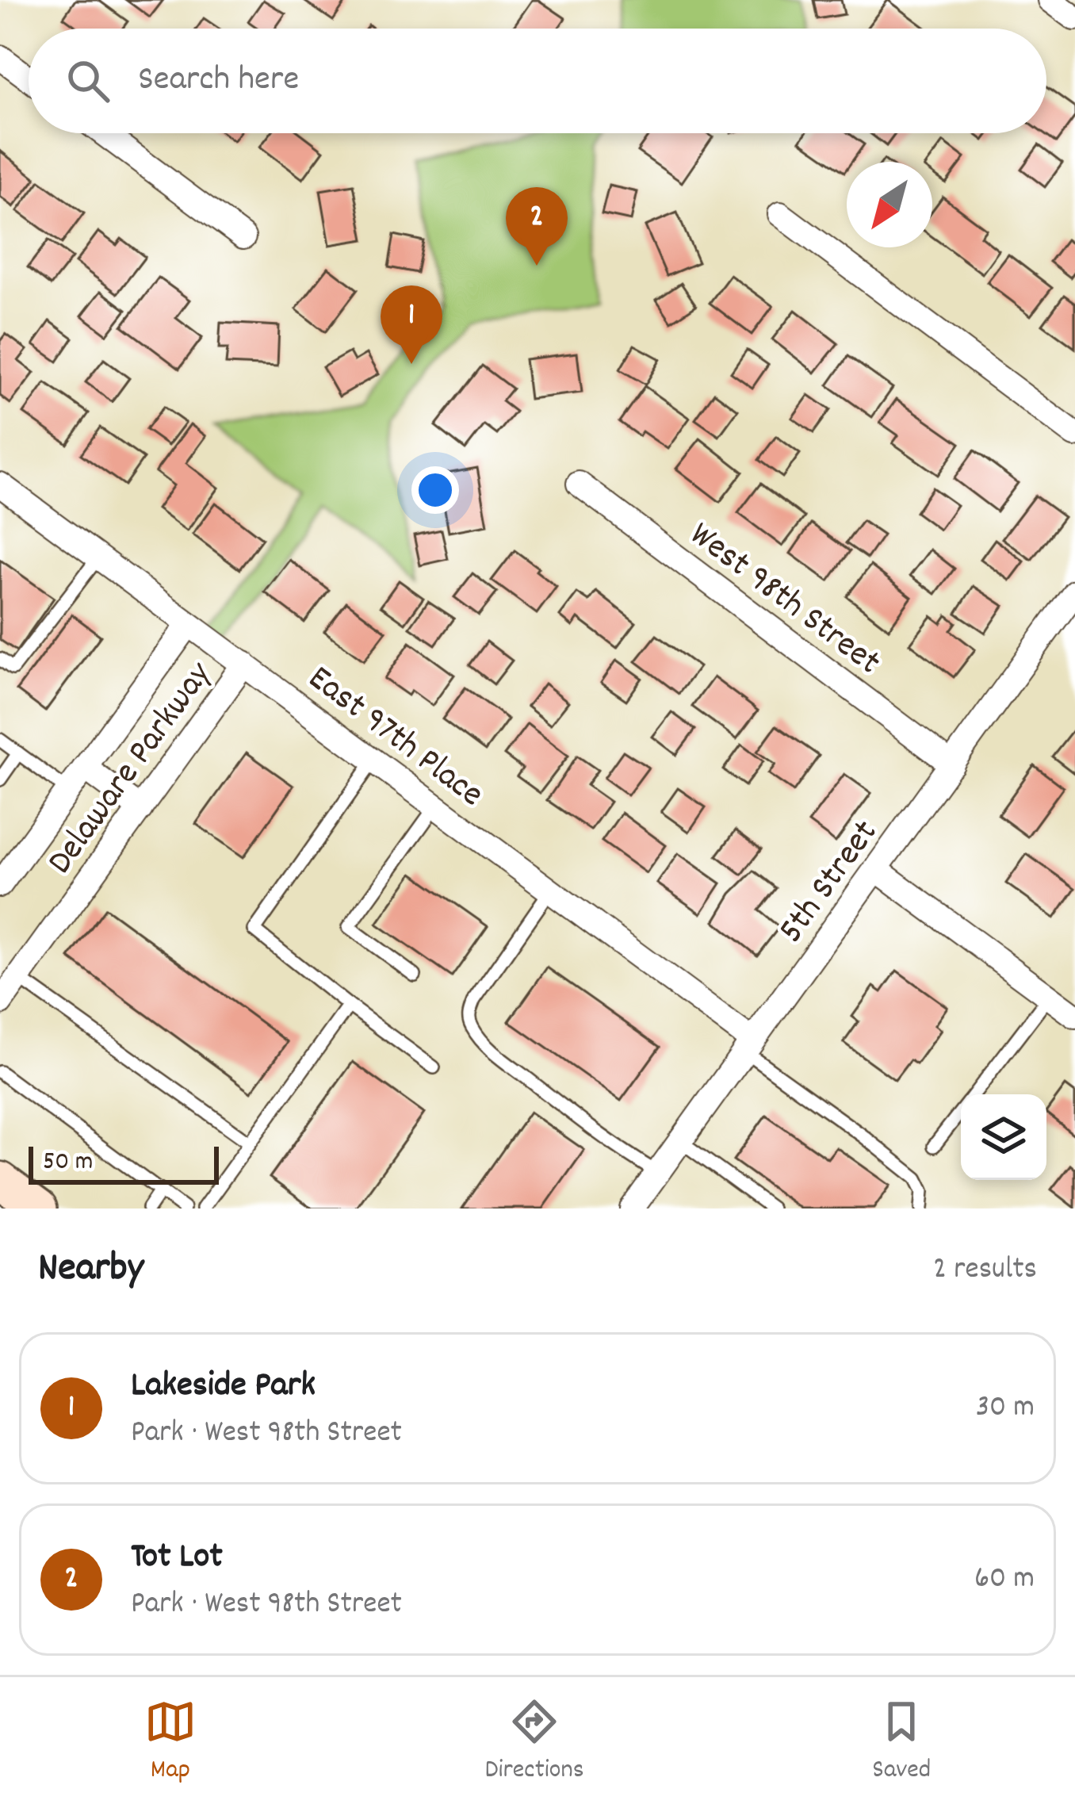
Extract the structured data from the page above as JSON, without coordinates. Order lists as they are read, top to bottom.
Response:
{
  "streets": {
    "street": [
      "West 98th Street",
      "East 97th Place",
      "Delaware Parkway",
      "5th Street"
    ]
  },
  "crossings": [
    ["West 98th Street", "5th Street"],
    ["East 97th Place", "Delaware Parkway"],
    ["East 97th Place", "5th Street"]
  ],
  "scale_bar": "50 m",
  "north": "bottom left",
  "page": {
    "search": "Search here",
    "pins": ["2", "1"],
    "scale": "50 m",
    "heading": ["Nearby", "2 results"],
    "list": [
      {
        "mark": "1",
        "name": "Lakeside Park",
        "note": "Park · West 98th Street",
        "value": "30 m"
      },
      {
        "mark": "2",
        "name": "Tot Lot",
        "note": "Park · West 98th Street",
        "value": "60 m"
      }
    ],
    "nav": ["Map", "Directions", "Saved"]
  }
}
